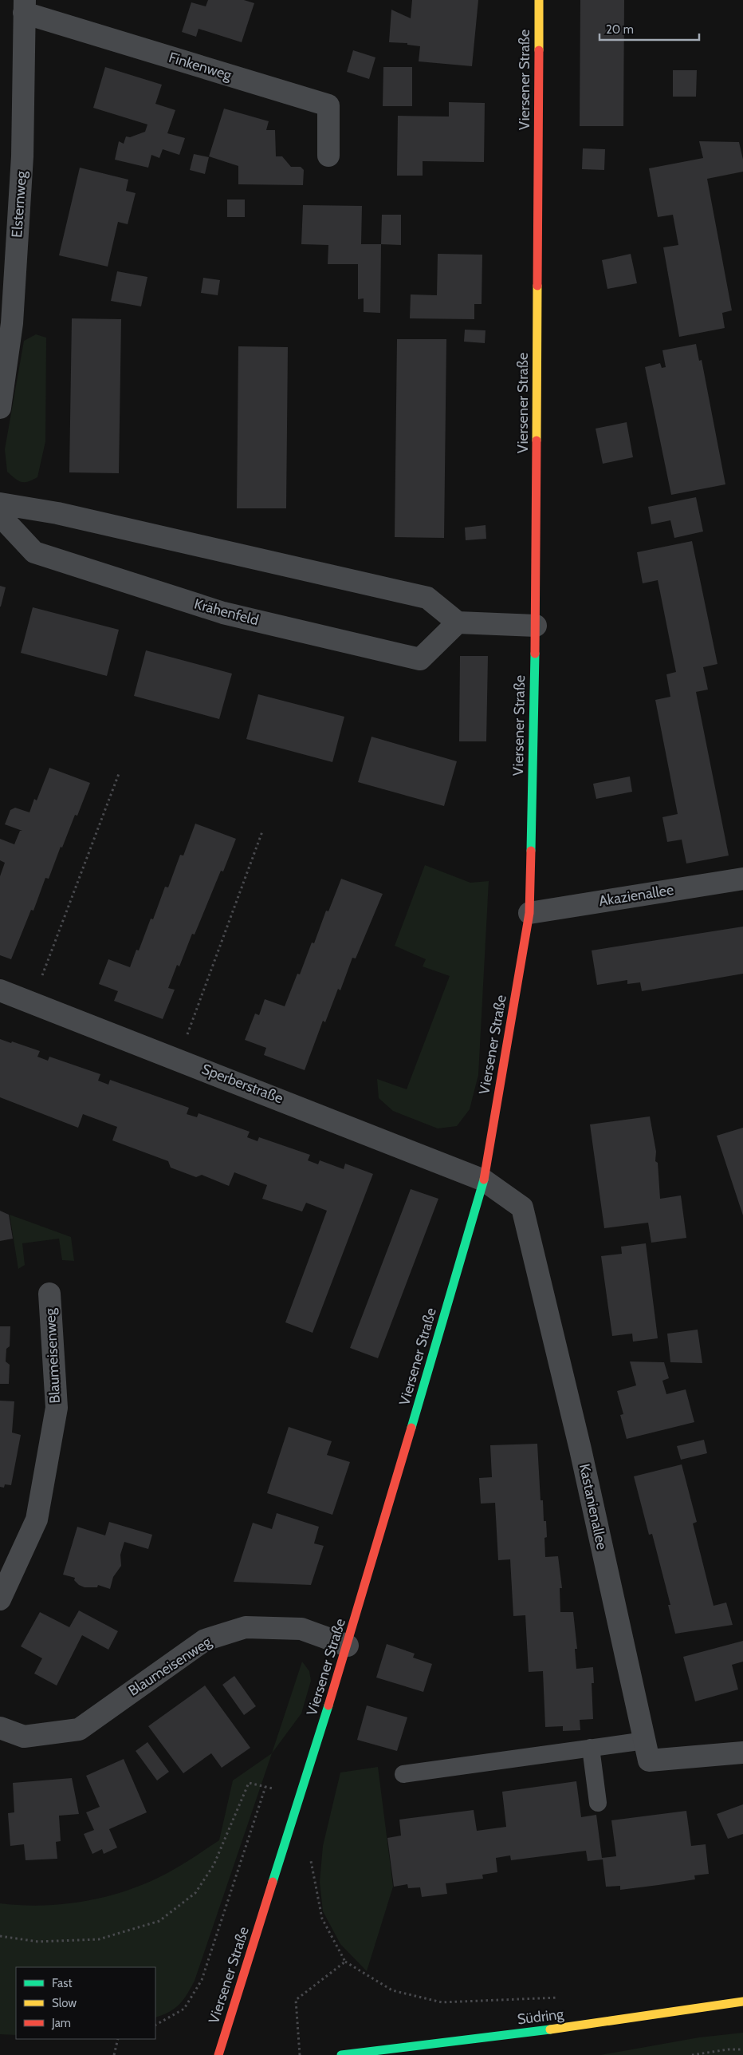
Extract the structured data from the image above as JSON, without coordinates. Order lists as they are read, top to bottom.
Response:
{
  "streets": {
    "street": [
      "Finkenweg",
      "Viersener Straße",
      "Elsternweg",
      "Krähenfeld",
      "Akazienallee",
      "Sperberstraße",
      "Blaumeisenweg",
      "Kastanienallee",
      "Südring"
    ]
  },
  "crossings": [
    ["Finkenweg", "Elsternweg"],
    ["Viersener Straße", "Akazienallee"],
    ["Viersener Straße", "Sperberstraße"],
    ["Viersener Straße", "Blaumeisenweg"],
    ["Viersener Straße", "Kastanienallee"],
    ["Sperberstraße", "Kastanienallee"]
  ],
  "legend": ["Fast", "Slow", "Jam"],
  "scale_bar": "20 m"
}
